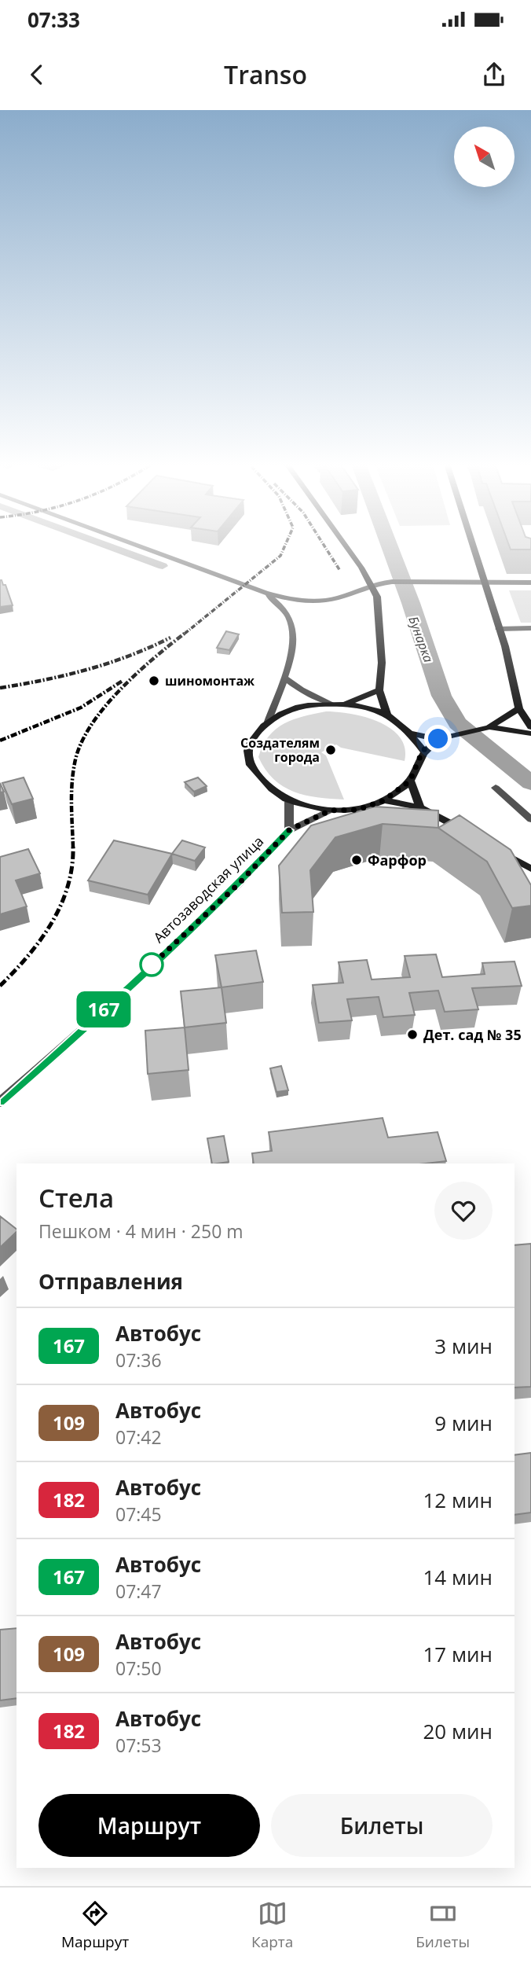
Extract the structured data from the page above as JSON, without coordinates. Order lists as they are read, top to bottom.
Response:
{
  "streets": {
    "street": ["Автозаводская улица"]
  },
  "water": ["Бунарка"],
  "places": [
    "шиномонтаж",
    "Создателям города",
    "Фарфор",
    "Дет. сад № 35"
  ],
  "lines": ["bus line 167"],
  "north": "top left",
  "page": {
    "status": "07:33",
    "header": "Transo",
    "on_map": "167",
    "heading": [
      ["Стела", "Пешком · 4 мин · 250 m"],
      "Отправления"
    ],
    "list": [
      {
        "mark": "167",
        "name": "Автобус",
        "note": "07:36",
        "value": "3 мин"
      },
      {
        "mark": "109",
        "name": "Автобус",
        "note": "07:42",
        "value": "9 мин"
      },
      {
        "mark": "182",
        "name": "Автобус",
        "note": "07:45",
        "value": "12 мин"
      },
      {
        "mark": "167",
        "name": "Автобус",
        "note": "07:47",
        "value": "14 мин"
      },
      {
        "mark": "109",
        "name": "Автобус",
        "note": "07:50",
        "value": "17 мин"
      },
      {
        "mark": "182",
        "name": "Автобус",
        "note": "07:53",
        "value": "20 мин"
      }
    ],
    "buttons": ["Маршрут", "Билеты"],
    "tabs": ["Маршрут", "Карта", "Билеты"]
  }
}
